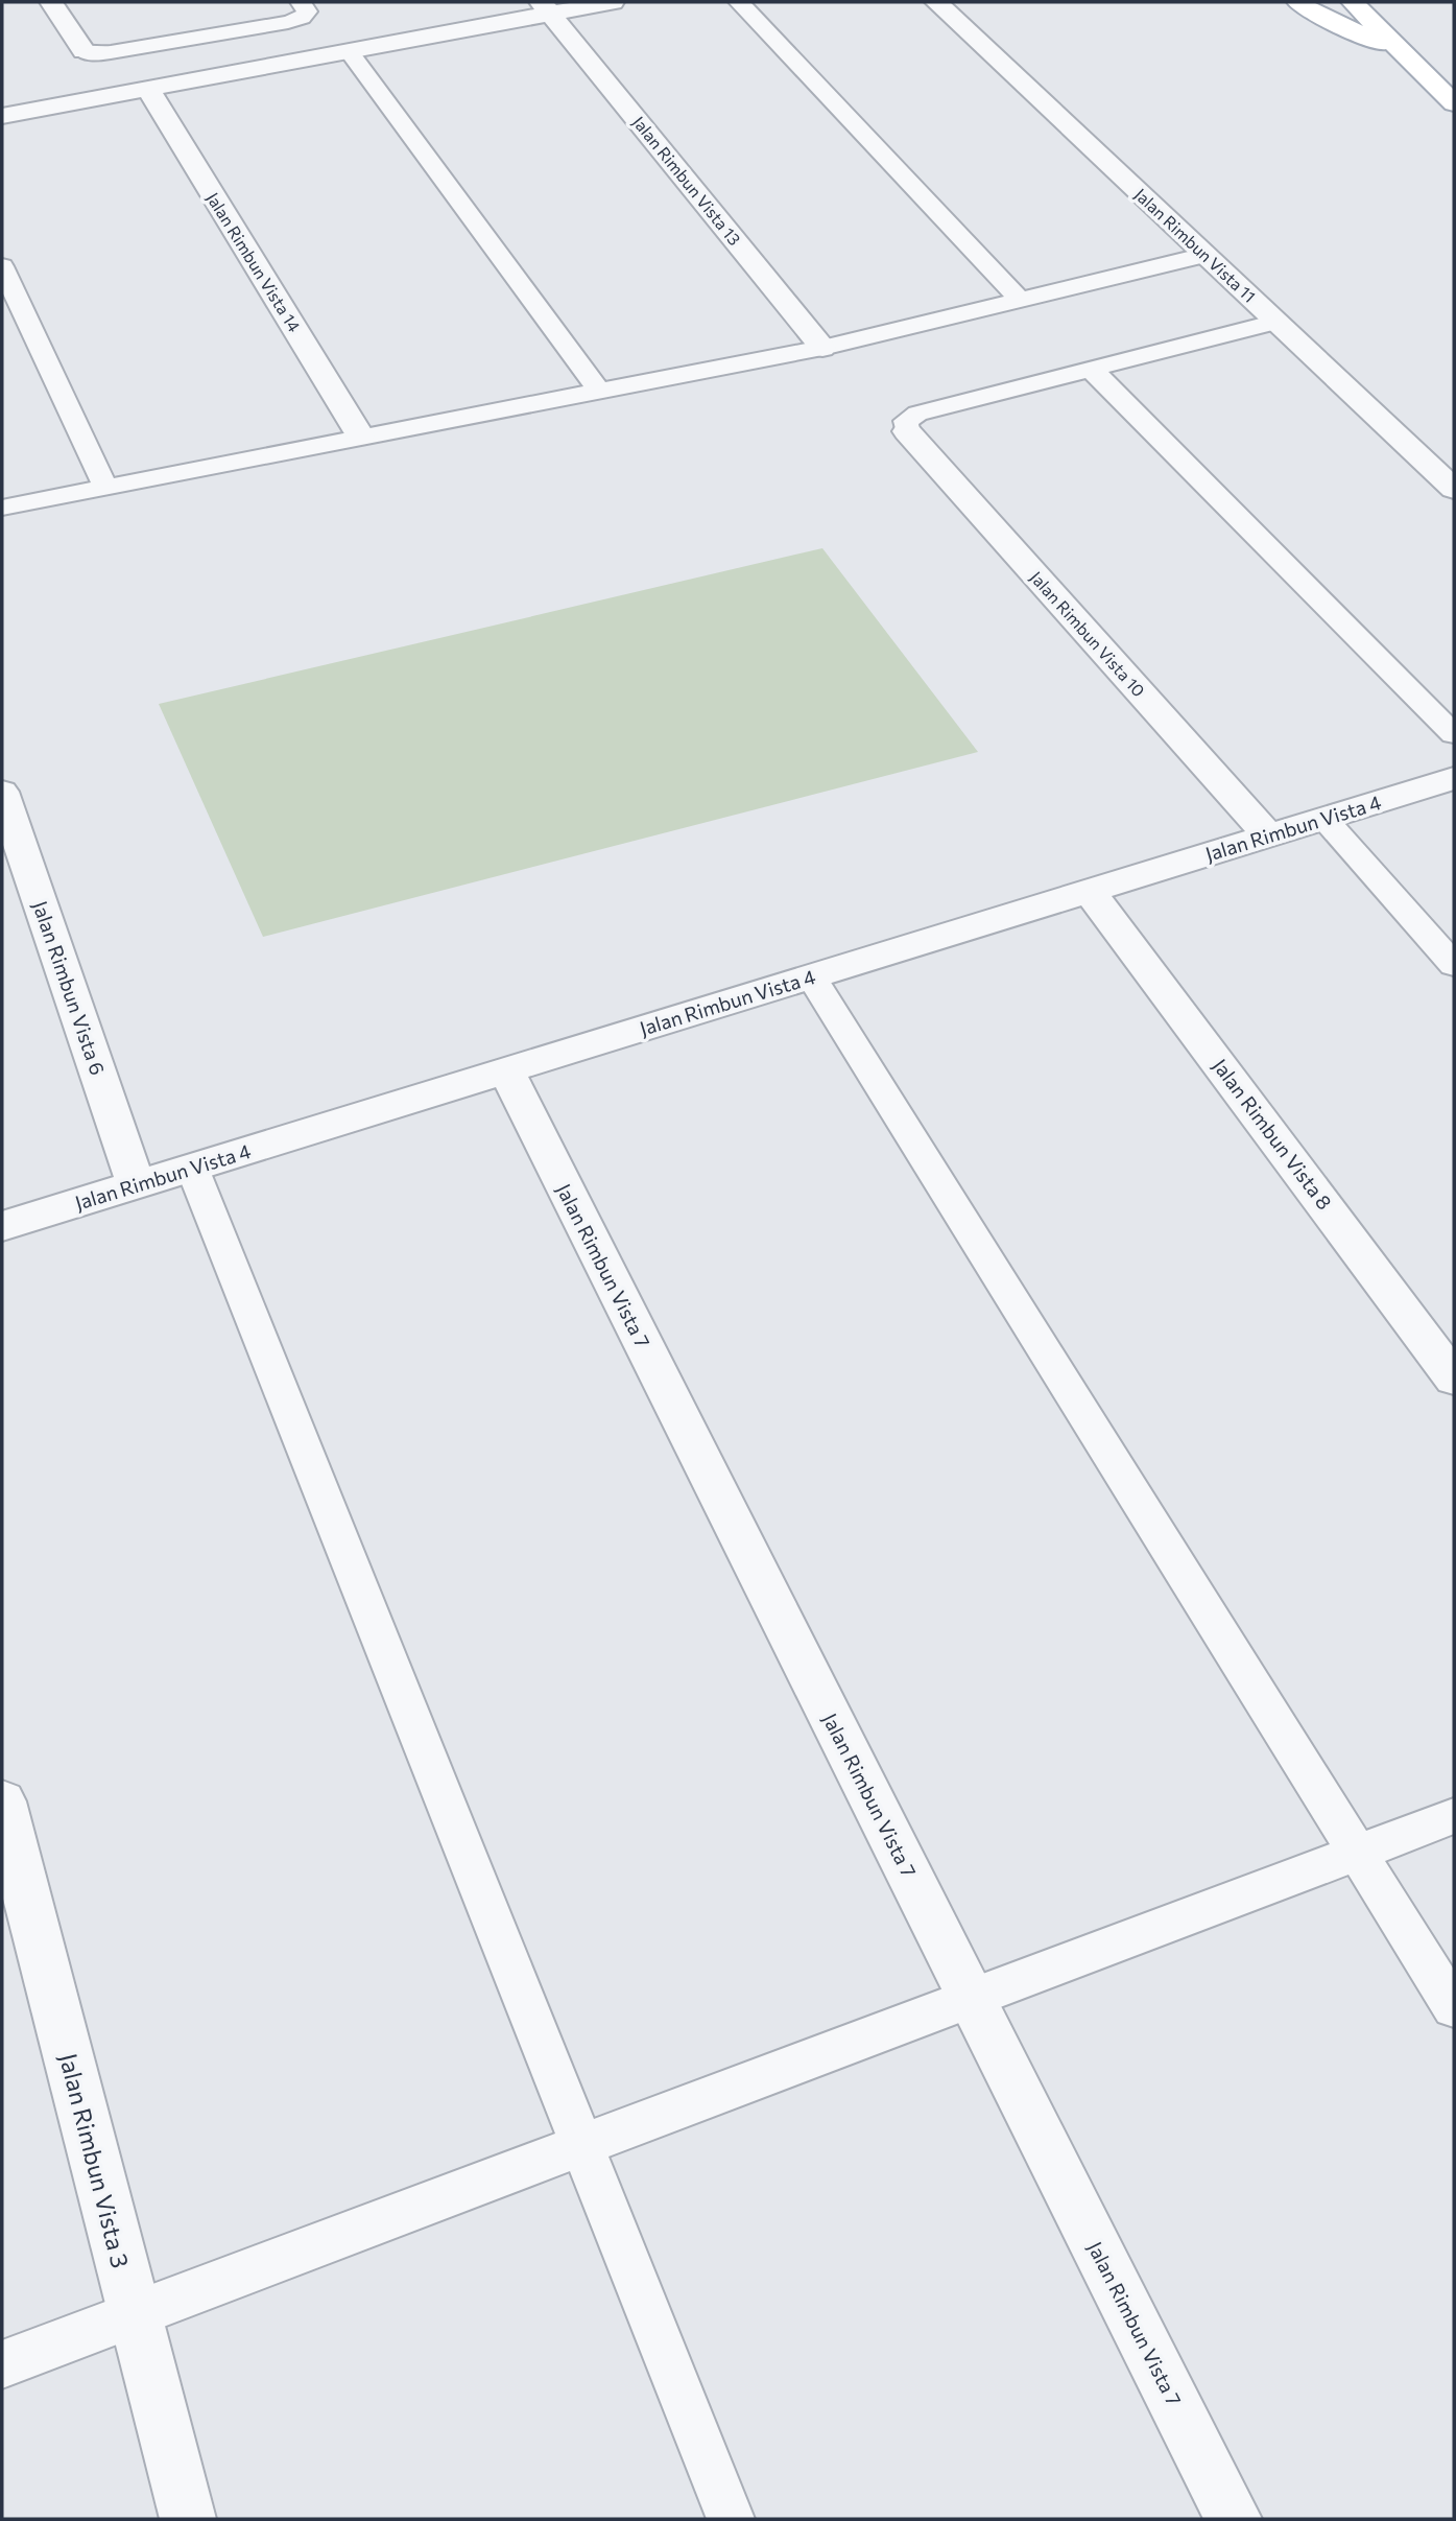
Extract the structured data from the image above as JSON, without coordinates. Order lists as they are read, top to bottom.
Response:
{
  "streets": {
    "street": [
      "Jalan Rimbun Vista 13",
      "Jalan Rimbun Vista 11",
      "Jalan Rimbun Vista 14",
      "Jalan Rimbun Vista 10",
      "Jalan Rimbun Vista 4",
      "Jalan Rimbun Vista 6",
      "Jalan Rimbun Vista 8",
      "Jalan Rimbun Vista 7",
      "Jalan Rimbun Vista 3"
    ]
  },
  "crossings": [
    ["Jalan Rimbun Vista 10", "Jalan Rimbun Vista 4"],
    ["Jalan Rimbun Vista 4", "Jalan Rimbun Vista 6"],
    ["Jalan Rimbun Vista 4", "Jalan Rimbun Vista 8"],
    ["Jalan Rimbun Vista 4", "Jalan Rimbun Vista 7"]
  ]
}
